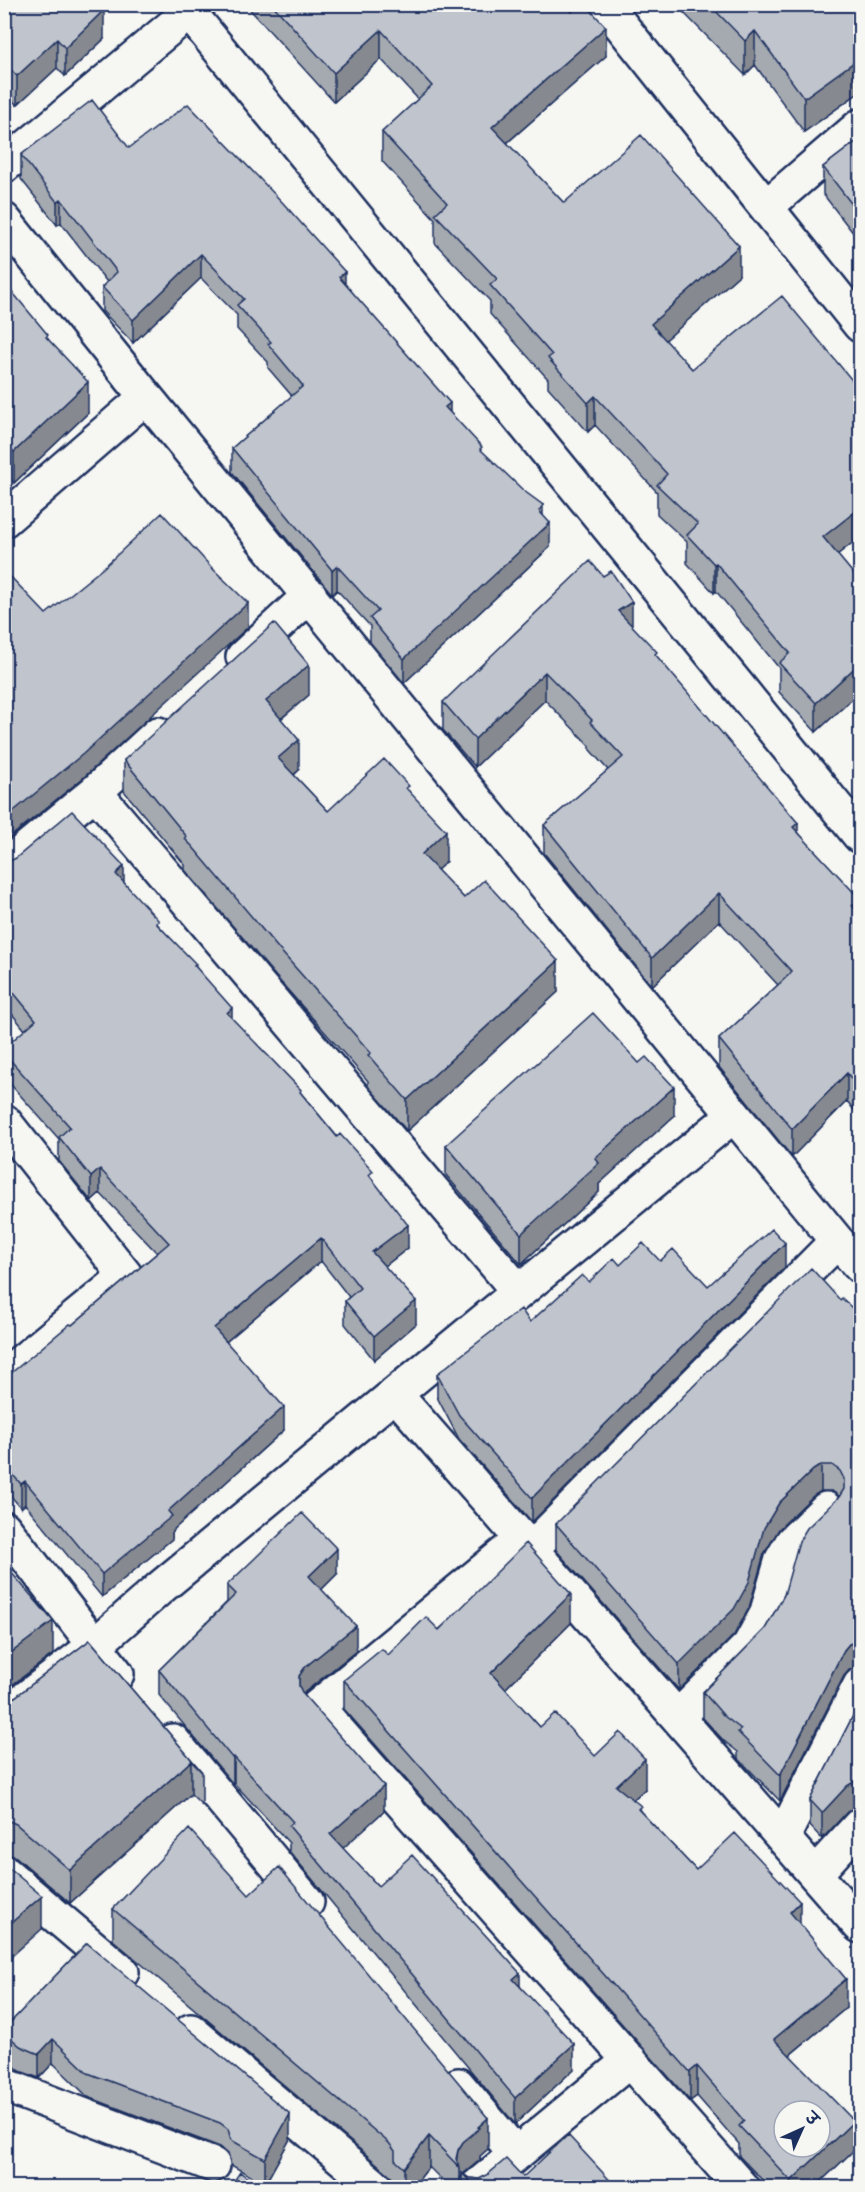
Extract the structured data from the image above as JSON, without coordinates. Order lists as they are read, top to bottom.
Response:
{
  "north": "top right"
}
